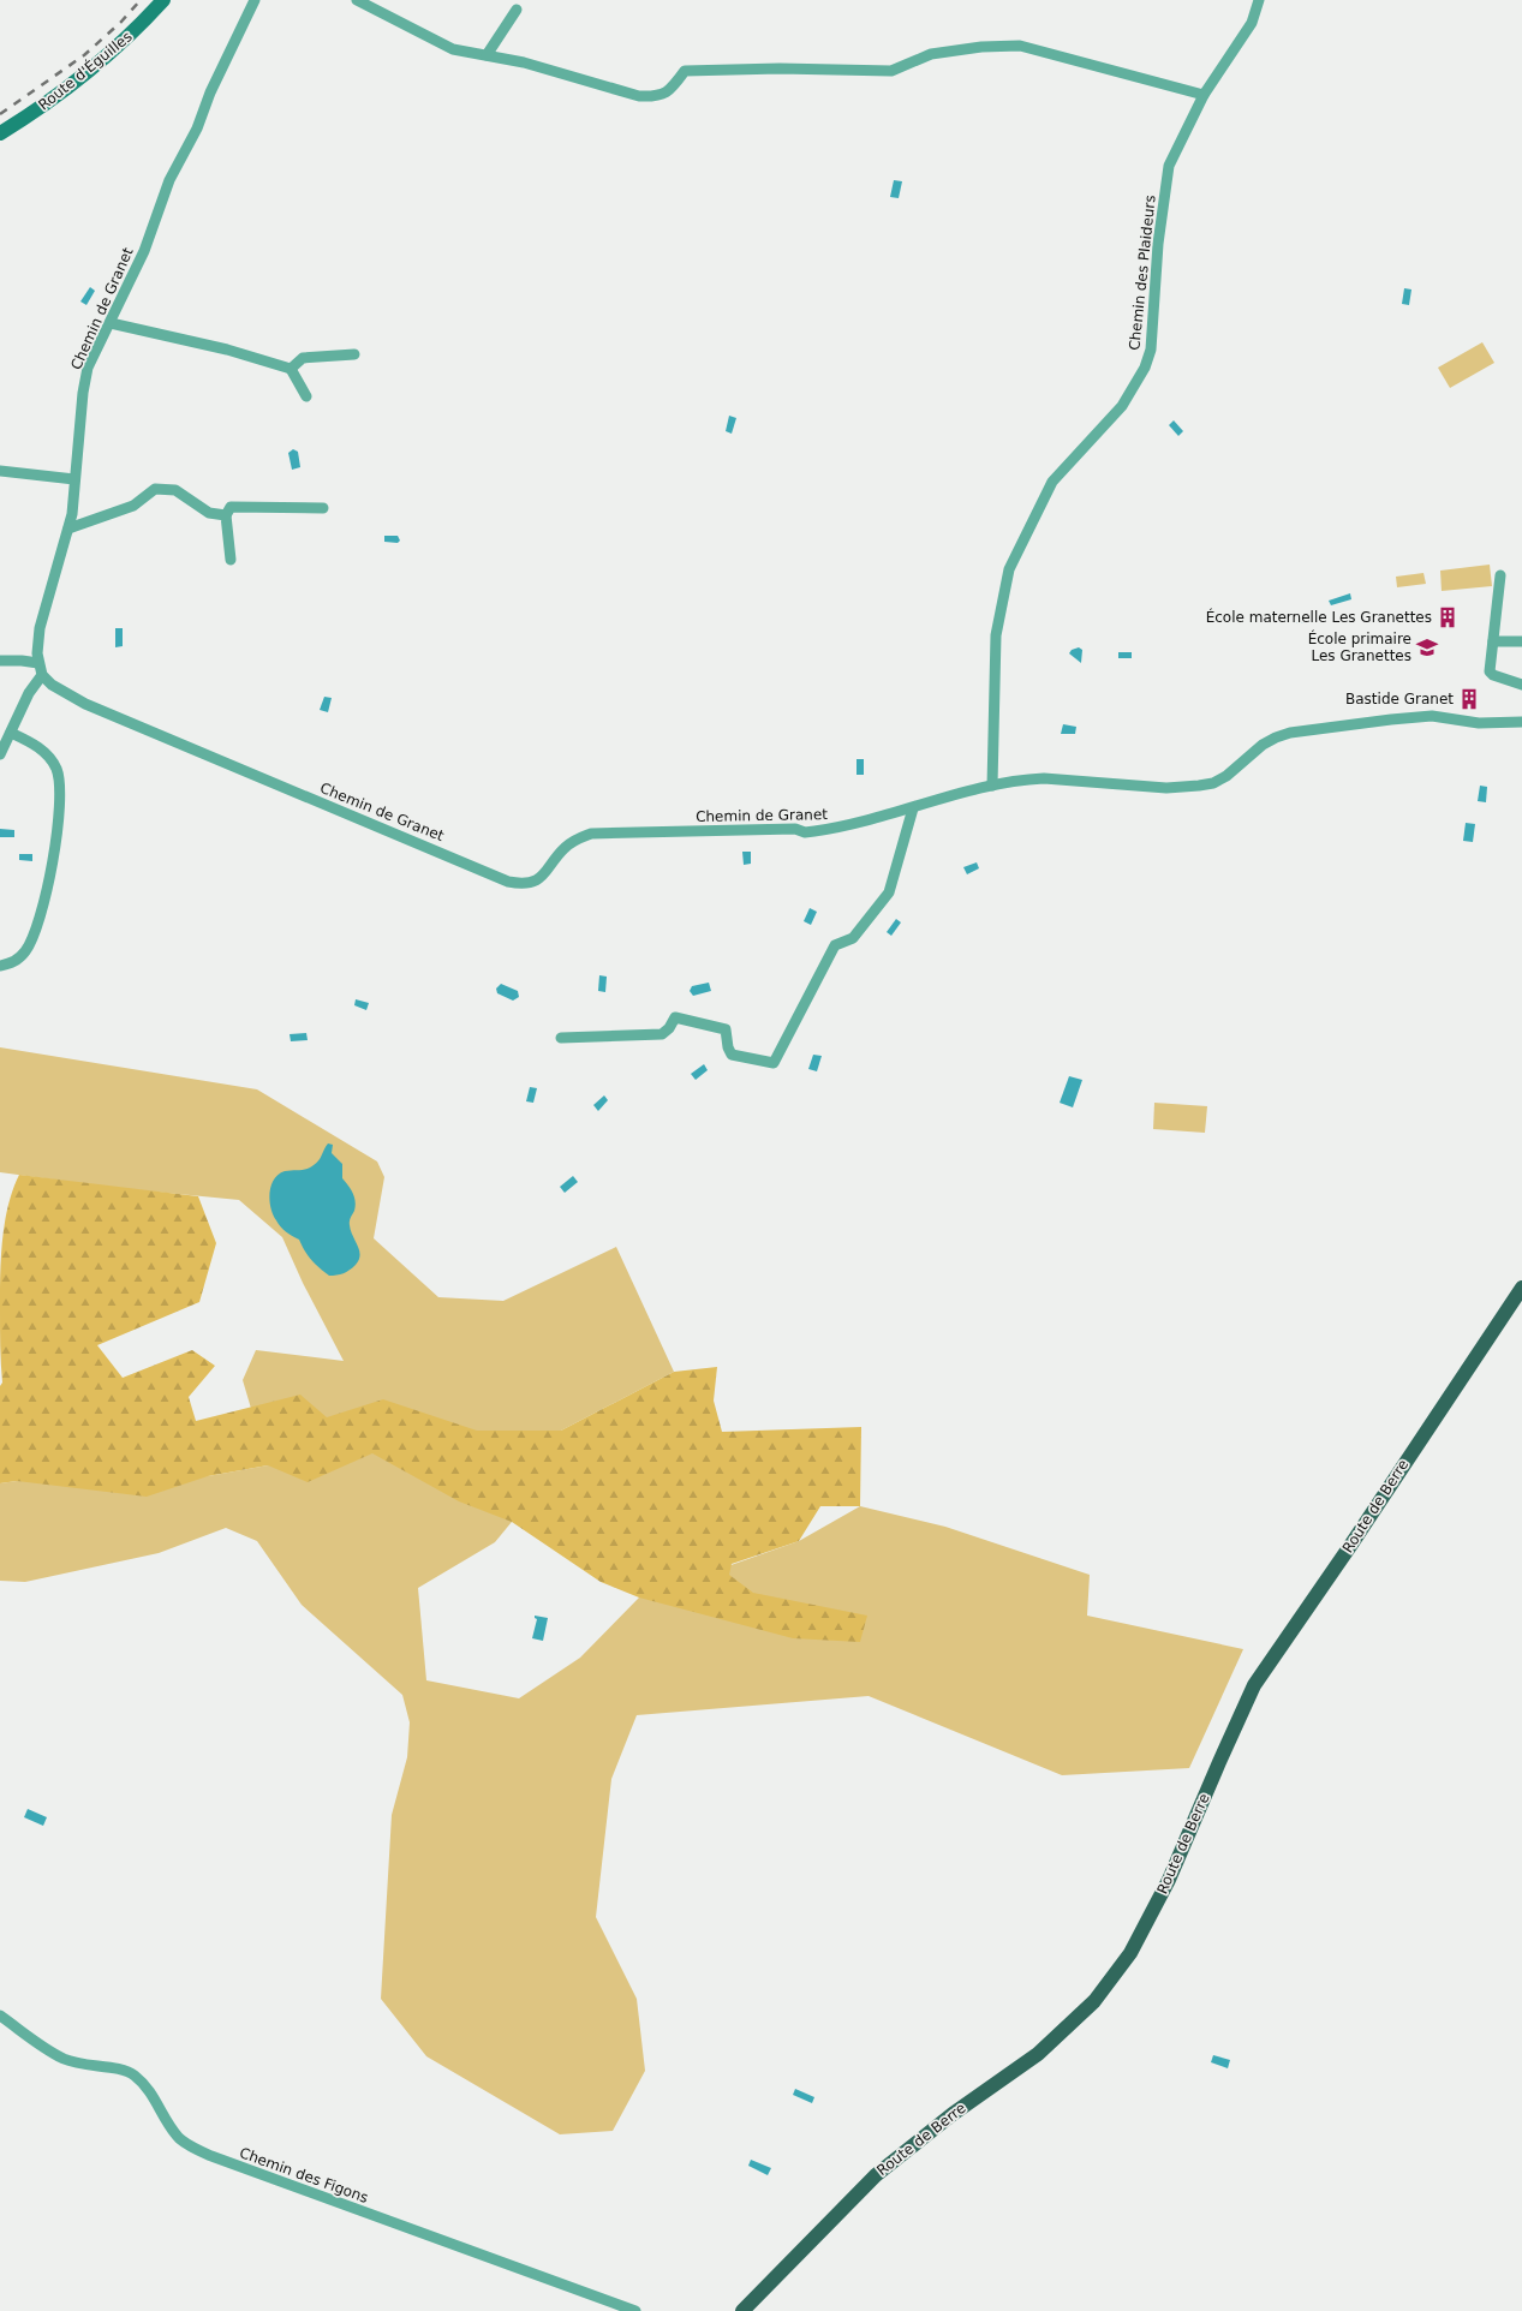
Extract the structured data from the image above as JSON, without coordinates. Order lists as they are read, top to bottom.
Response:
{
  "streets": {
    "main road": ["Route de Berre"],
    "street": [
      "Route d'Éguilles",
      "Chemin des Plaideurs",
      "Chemin de Granet",
      "Chemin des Figons"
    ]
  },
  "crossings": [
    ["Chemin des Plaideurs", "Chemin de Granet"]
  ],
  "places": {
    "building": ["École maternelle Les Granettes", "Bastide Granet"],
    "school or university": ["École primaire Les Granettes"]
  }
}
